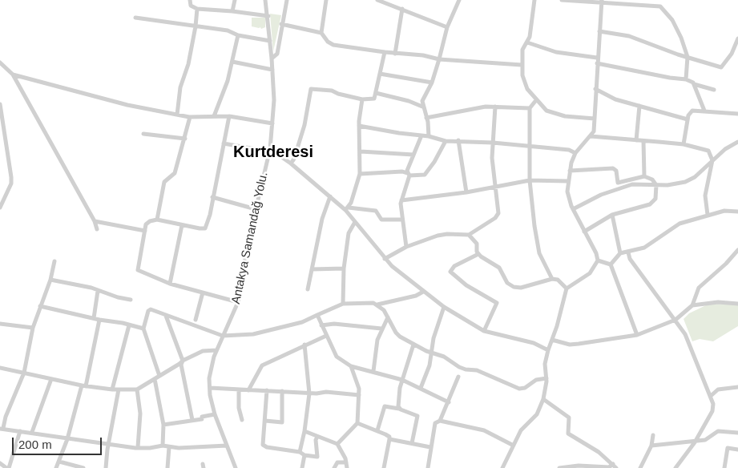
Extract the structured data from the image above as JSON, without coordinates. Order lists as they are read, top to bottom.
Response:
{
  "streets": {
    "street": ["Antakya Samandağ Yolu."]
  },
  "districts": ["Kurtderesi"],
  "scale_bar": "200 m"
}
